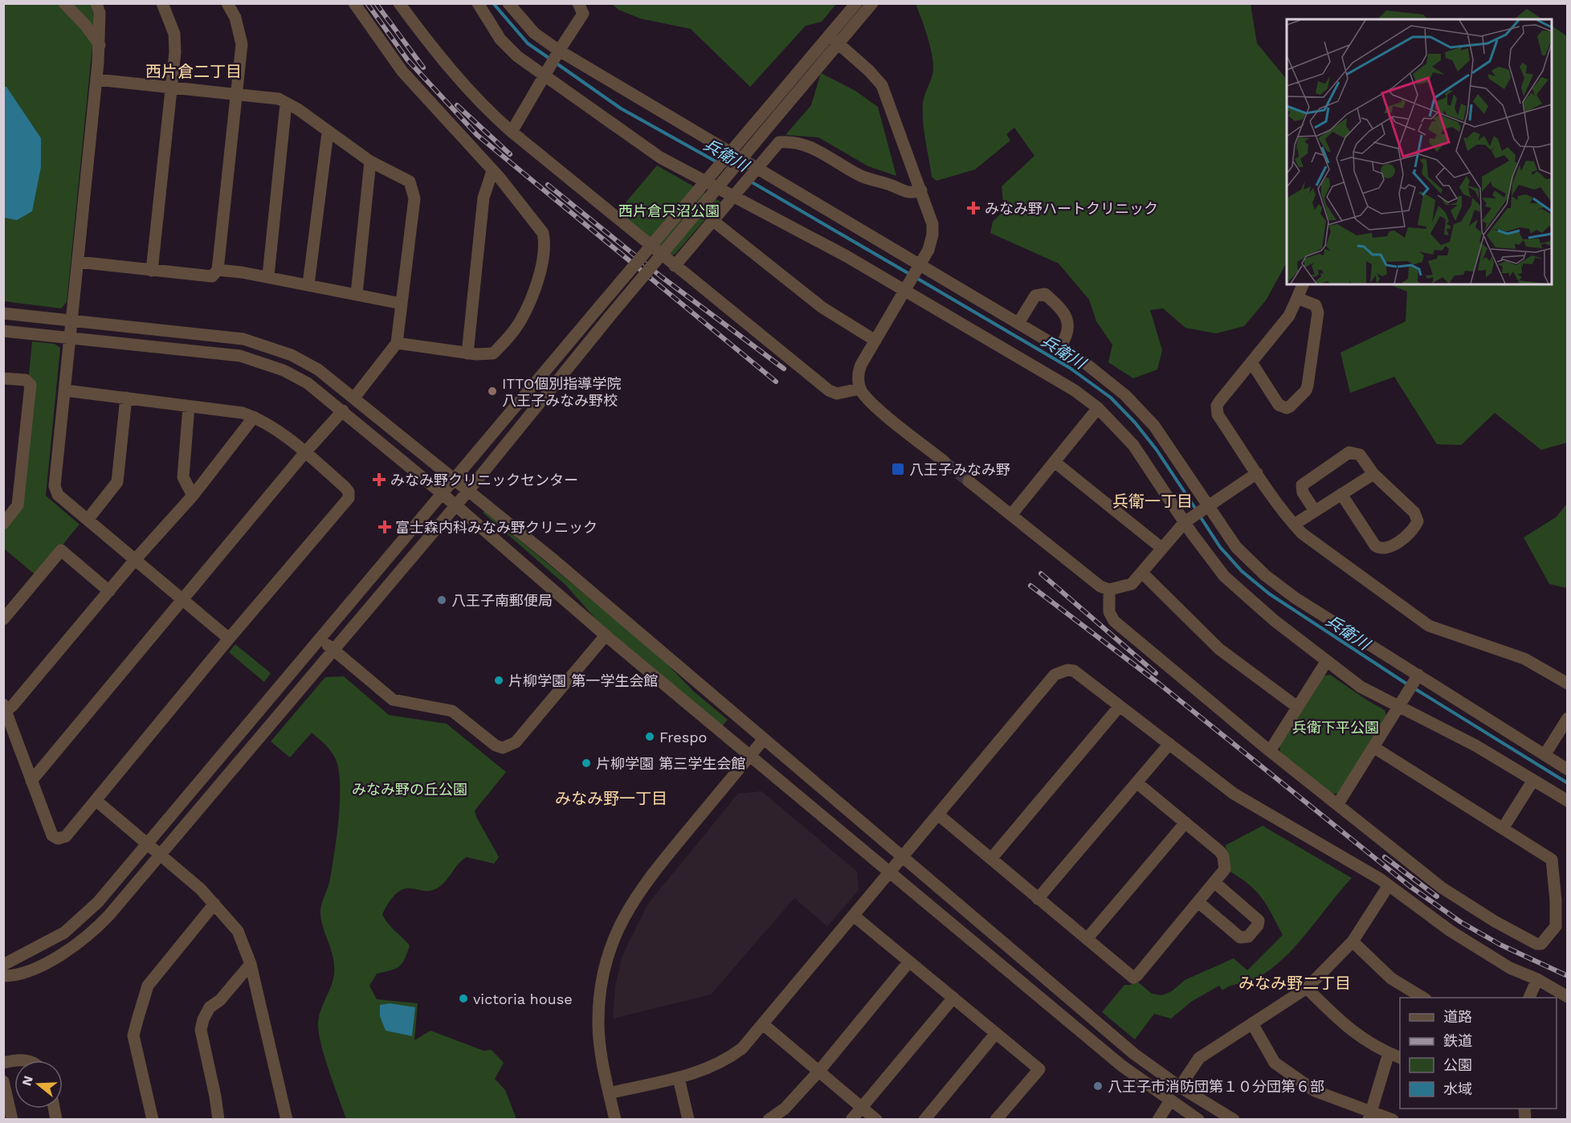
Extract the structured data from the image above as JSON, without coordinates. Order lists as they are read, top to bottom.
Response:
{
  "districts": [
    "西片倉二丁目",
    "兵衛一丁目",
    "みなみ野一丁目",
    "みなみ野二丁目"
  ],
  "water": ["兵衛川"],
  "parks": ["西片倉只沼公園", "兵衛下平公園", "みなみ野の丘公園"],
  "places": {
    "health": ["みなみ野ハートクリニック", "みなみ野クリニックセンター", "富士森内科みなみ野クリニック"],
    "other": [
      "ITTO個別指導学院 八王子みなみ野校",
      "八王子南郵便局",
      "片柳学園 第一学生会館",
      "Frespo",
      "片柳学園 第三学生会館",
      "victoria house",
      "八王子市消防団第１０分団第６部"
    ],
    "transit": ["八王子みなみ野"]
  },
  "legend": [
    "道路",
    "鉄道",
    "公園",
    "水域"
  ],
  "north": "left"
}
